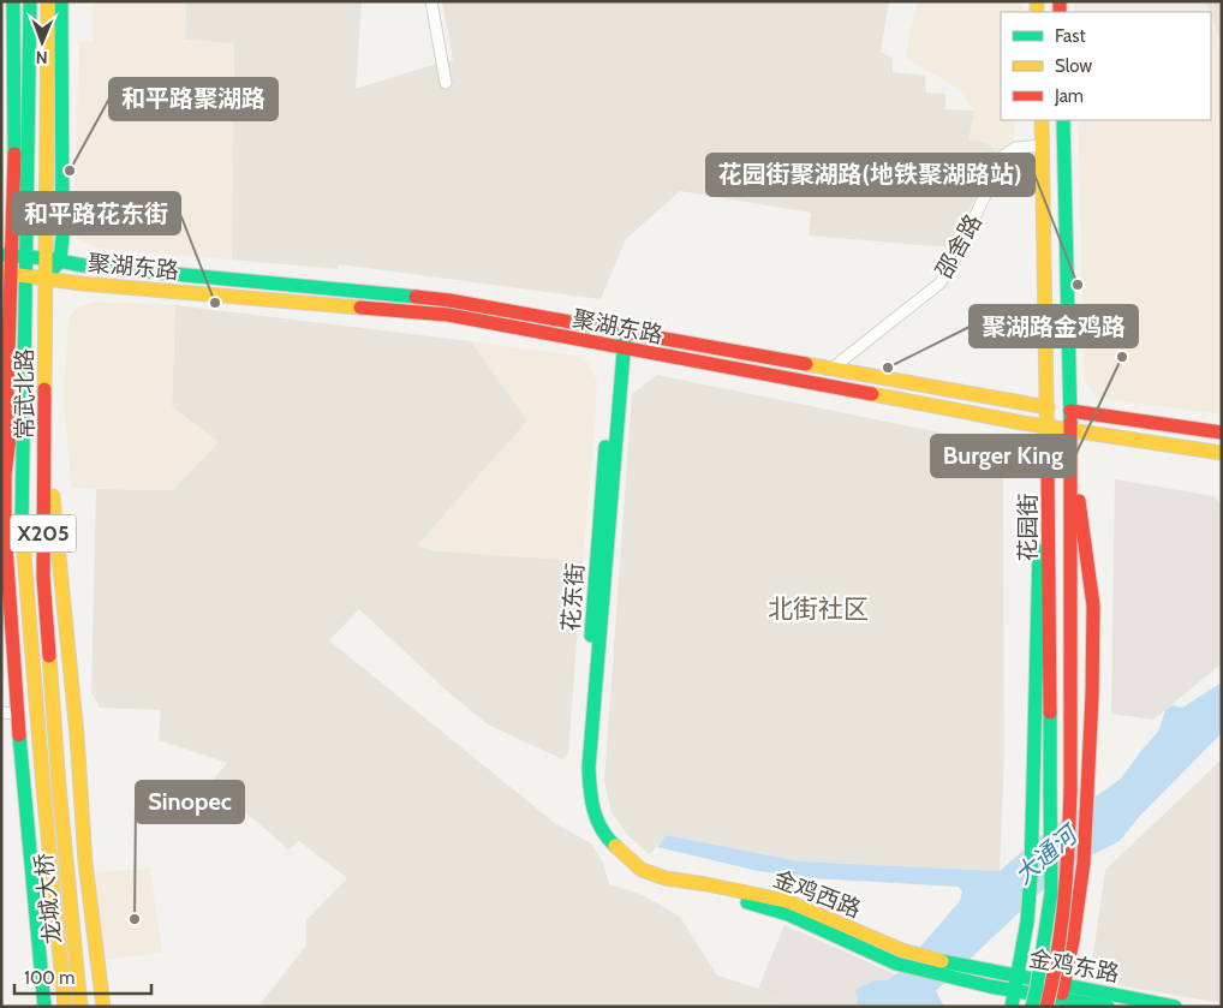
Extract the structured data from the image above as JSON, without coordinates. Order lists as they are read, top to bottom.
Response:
{
  "streets": {
    "main road": [
      "聚湖东路",
      "常武北路",
      "花园街",
      "X205",
      "花东街",
      "金鸡西路",
      "龙城大桥",
      "金鸡东路"
    ],
    "street": ["邵舍路"]
  },
  "crossings": [
    ["邵舍路", "聚湖东路"],
    ["邵舍路", "花园街"],
    ["聚湖东路", "常武北路"],
    ["聚湖东路", "花园街"],
    ["聚湖东路", "花东街"],
    ["常武北路", "龙城大桥"],
    ["花东街", "金鸡西路"],
    ["金鸡西路", "金鸡东路"]
  ],
  "districts": ["北街社区"],
  "water": ["大通河"],
  "places": [
    "和平路聚湖路",
    "花园街聚湖路(地铁聚湖路站)",
    "和平路花东街",
    "Burger King",
    "聚湖路金鸡路",
    "Sinopec"
  ],
  "legend": ["Fast", "Slow", "Jam"],
  "scale_bar": "100 m",
  "north": "bottom"
}
